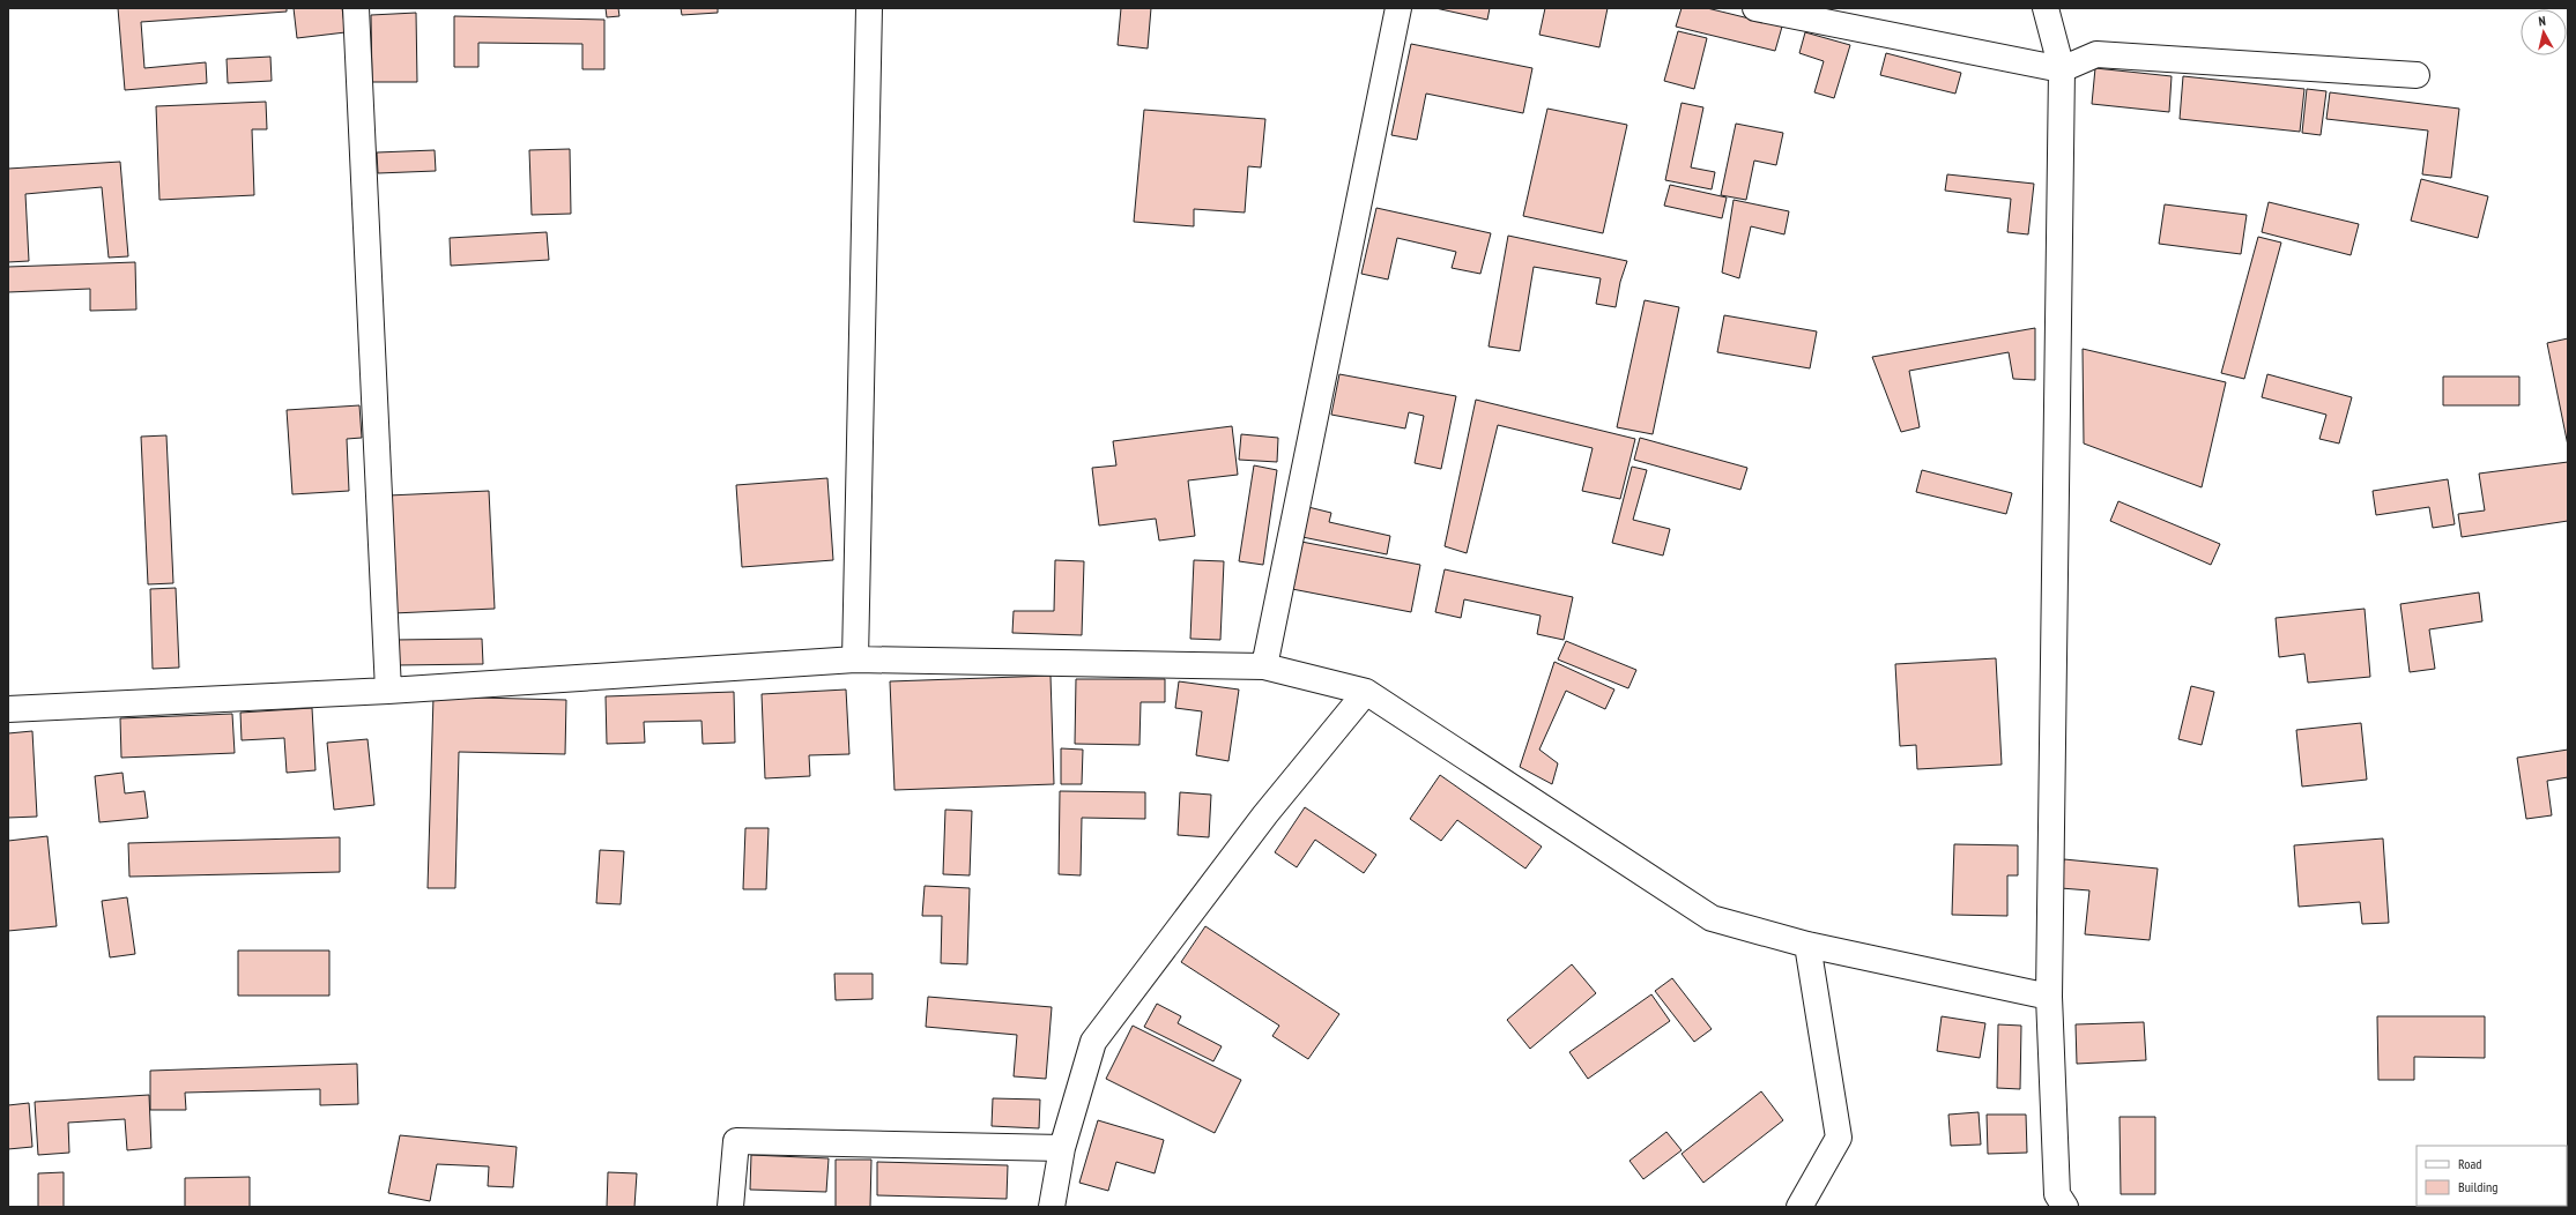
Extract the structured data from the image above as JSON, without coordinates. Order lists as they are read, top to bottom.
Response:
{
  "legend": ["Road", "Building"],
  "north": "top"
}
